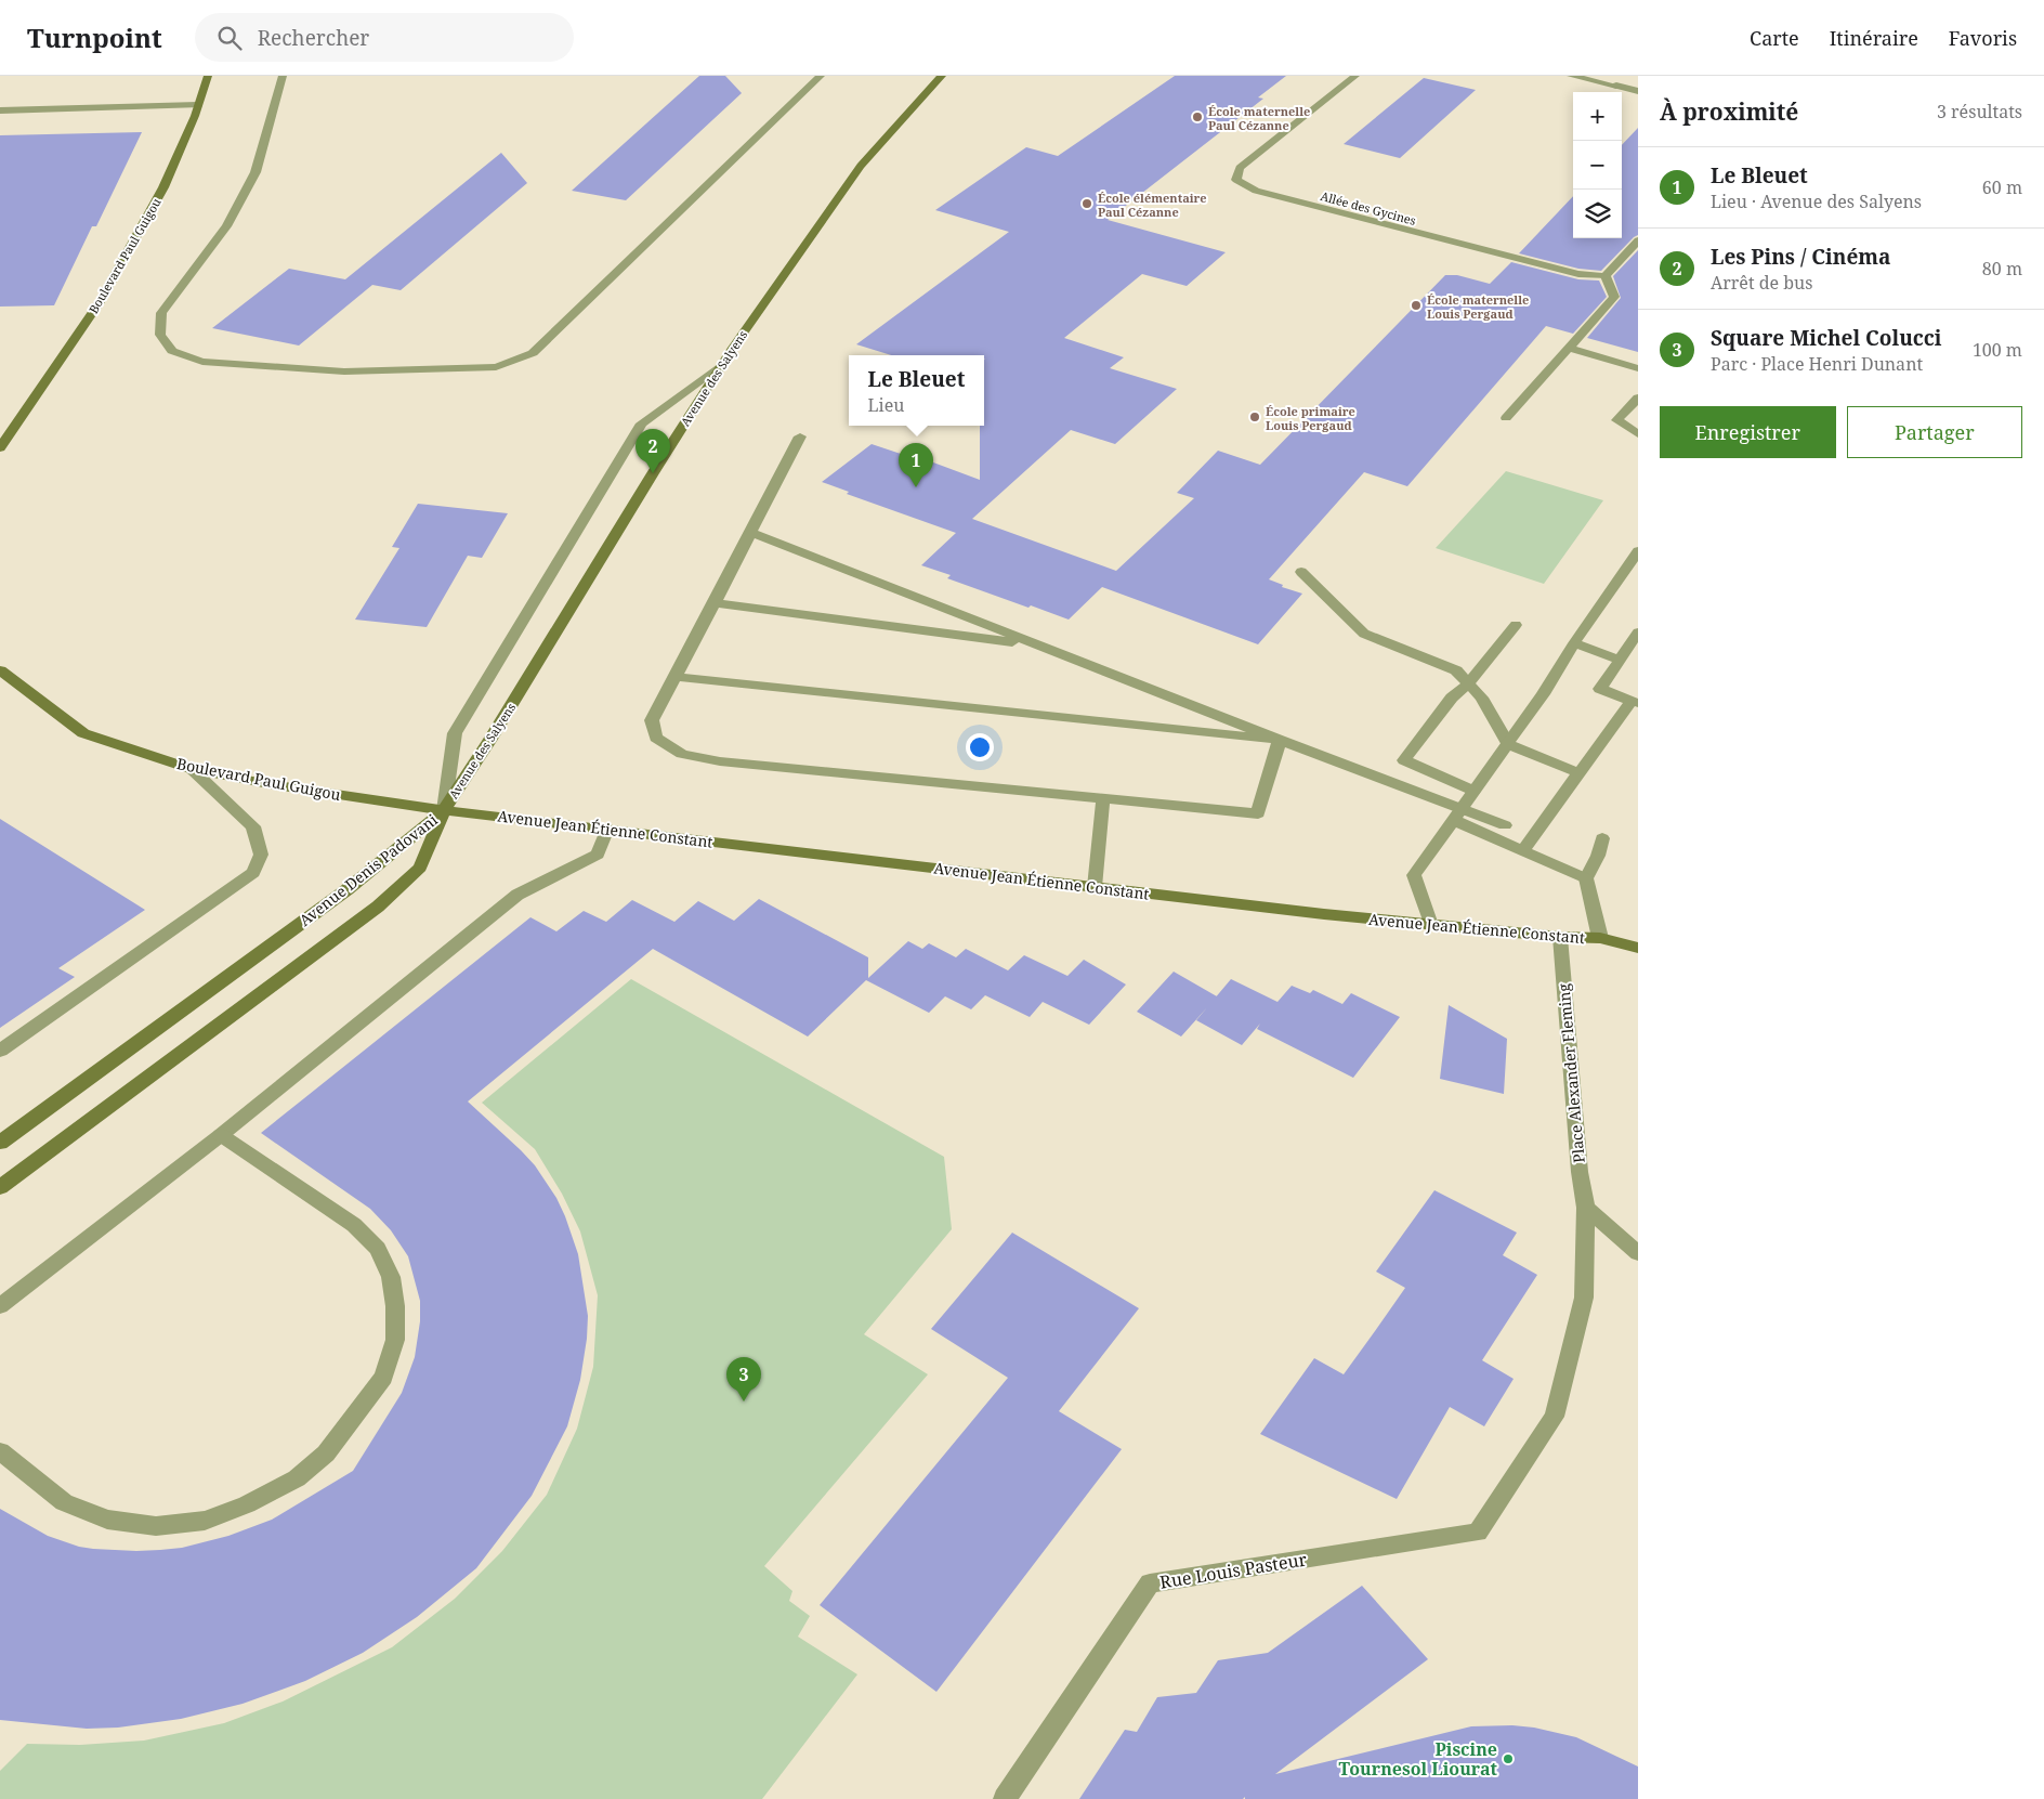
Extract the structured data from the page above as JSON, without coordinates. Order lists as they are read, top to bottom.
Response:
{
  "streets": {
    "main road": [
      "Boulevard Paul Guigou",
      "Avenue des Salyens",
      "Avenue Jean Étienne Constant",
      "Avenue Denis Padovani"
    ],
    "street": ["Allée des Gycines", "Place Alexander Fleming", "Rue Louis Pasteur"]
  },
  "crossings": [
    ["Boulevard Paul Guigou", "Avenue des Salyens"],
    ["Boulevard Paul Guigou", "Avenue Jean Étienne Constant"],
    ["Boulevard Paul Guigou", "Avenue Denis Padovani"],
    ["Avenue des Salyens", "Avenue Jean Étienne Constant"],
    ["Avenue des Salyens", "Avenue Denis Padovani"],
    ["Avenue Jean Étienne Constant", "Avenue Denis Padovani"],
    ["Avenue Jean Étienne Constant", "Place Alexander Fleming"],
    ["Place Alexander Fleming", "Rue Louis Pasteur"]
  ],
  "places": [
    "École maternelle Paul Cézanne",
    "École élémentaire Paul Cézanne",
    "École maternelle Louis Pergaud",
    "École primaire Louis Pergaud",
    "Piscine Tournesol Liourat"
  ],
  "page": {
    "header": "Turnpoint",
    "search": "Rechercher",
    "nav": ["Carte", "Itinéraire", "Favoris"],
    "heading": ["À proximité", "3 résultats"],
    "map_buttons": ["+", "−"],
    "list": [
      {
        "mark": "1",
        "name": "Le Bleuet",
        "note": "Lieu · Avenue des Salyens",
        "value": "60 m"
      },
      {
        "mark": "2",
        "name": "Les Pins / Cinéma",
        "note": "Arrêt de bus",
        "value": "80 m"
      },
      {
        "mark": "3",
        "name": "Square Michel Colucci",
        "note": "Parc · Place Henri Dunant",
        "value": "100 m"
      }
    ],
    "popup": ["Le Bleuet", "Lieu"],
    "buttons": ["Enregistrer", "Partager"],
    "pins": ["2", "1", "3"]
  }
}
